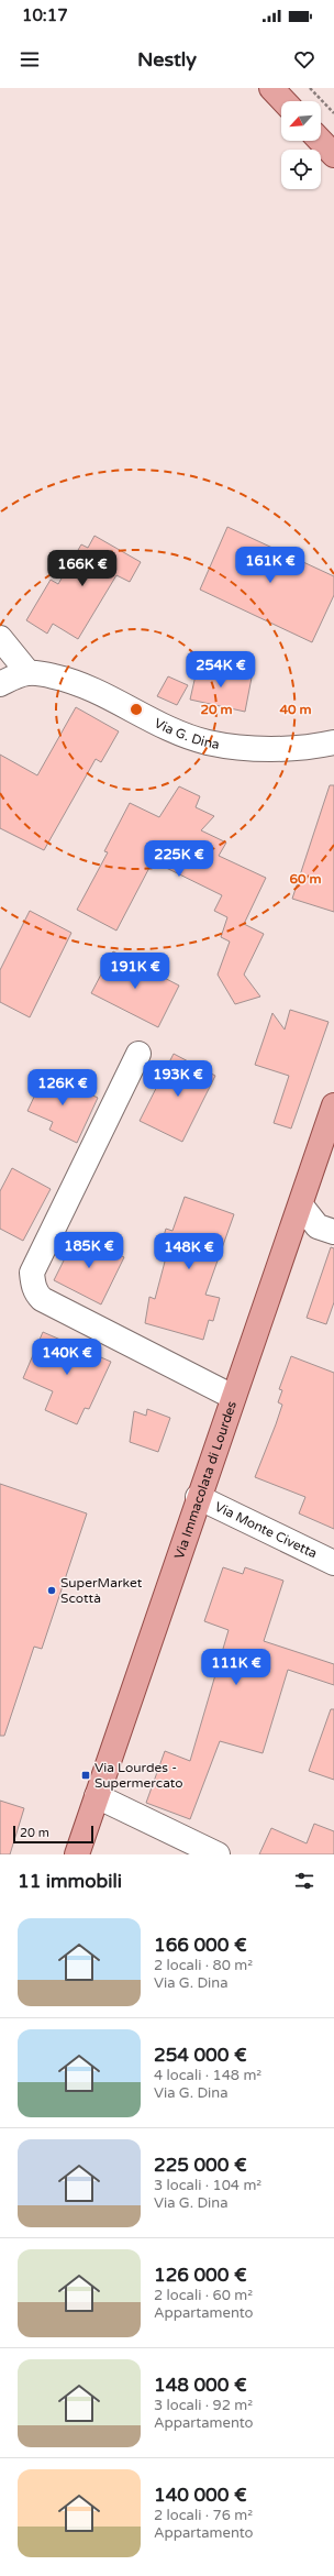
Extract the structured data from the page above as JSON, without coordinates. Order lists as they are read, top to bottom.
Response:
{
  "streets": {
    "main road": ["Via Immacolata di Lourdes"],
    "street": ["Via G. Dina", "Via Monte Civetta"]
  },
  "crossings": [
    ["Via Immacolata di Lourdes", "Via Monte Civetta"]
  ],
  "places": {
    "other": ["SuperMarket Scottà"],
    "transit": ["Via Lourdes - Supermercato"]
  },
  "scale_bar": "20 m",
  "north": "bottom left",
  "page": {
    "status": "10:17",
    "header": "Nestly",
    "price": [
      "161K €",
      "166K €",
      "254K €",
      "225K €",
      "191K €",
      "193K €",
      "126K €",
      "185K €",
      "148K €",
      "140K €",
      "111K €"
    ],
    "scale": "20 m",
    "heading": "11 immobili",
    "list": [
      {
        "name": "166 000 €",
        "note": "2 locali · 80 m² · Via G. Dina"
      },
      {
        "name": "254 000 €",
        "note": "4 locali · 148 m² · Via G. Dina"
      },
      {
        "name": "225 000 €",
        "note": "3 locali · 104 m² · Via G. Dina"
      },
      {
        "name": "126 000 €",
        "note": "2 locali · 60 m² · Appartamento"
      },
      {
        "name": "148 000 €",
        "note": "3 locali · 92 m² · Appartamento"
      },
      {
        "name": "140 000 €",
        "note": "2 locali · 76 m² · Appartamento"
      }
    ]
  },
  "rings": ["20 m", "40 m", "60 m"]
}
